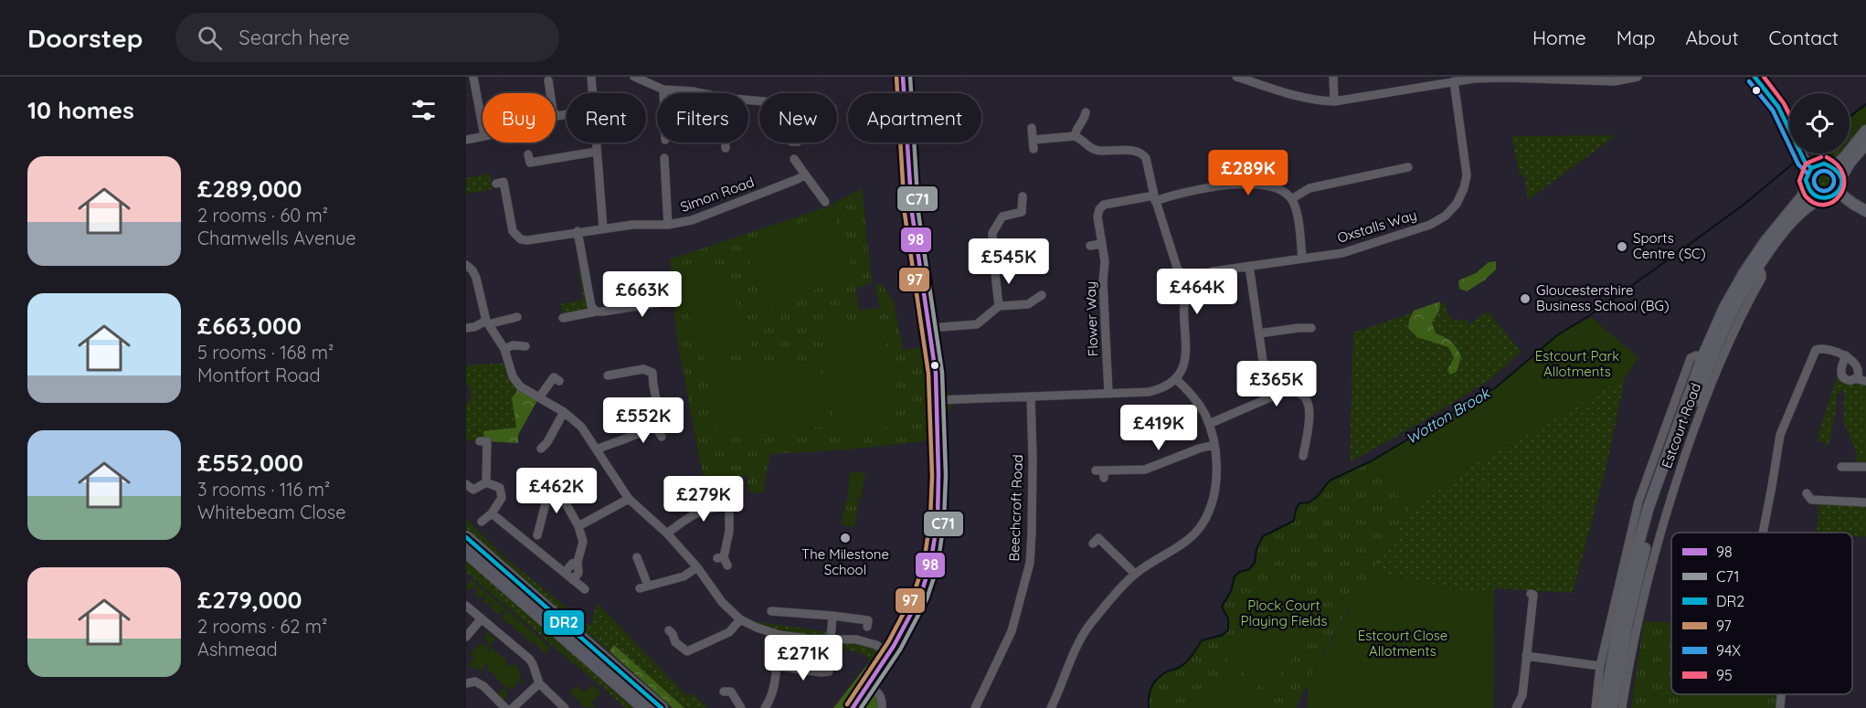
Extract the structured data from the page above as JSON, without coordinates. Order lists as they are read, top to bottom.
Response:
{
  "streets": {
    "main road": ["Estcourt Road"],
    "street": [
      "Simon Road",
      "Oxstalls Way",
      "Flower Way",
      "Beechcroft Road"
    ]
  },
  "water": ["Wotton Brook"],
  "parks": ["Estcourt Park Allotments", "Plock Court Playing Fields", "Estcourt Close Allotments"],
  "places": ["Sports Centre (SC)", "Gloucestershire Business School (BG)", "The Milestone School"],
  "lines": [
    "transit line 98",
    "transit line C71",
    "transit line DR2",
    "transit line 97",
    "transit line 95",
    "transit line 94X"
  ],
  "legend": [
    "98",
    "C71",
    "DR2",
    "97",
    "94X",
    "95"
  ],
  "page": {
    "header": "Doorstep",
    "search": "Search here",
    "nav": [
      "Home",
      "Map",
      "About",
      "Contact"
    ],
    "heading": "10 homes",
    "chip": [
      "Buy",
      "Rent",
      "Filters",
      "New",
      "Apartment"
    ],
    "list": [
      {
        "name": "£289,000",
        "note": "2 rooms · 60 m² · Chamwells Avenue"
      },
      {
        "name": "£663,000",
        "note": "5 rooms · 168 m² · Montfort Road"
      },
      {
        "name": "£552,000",
        "note": "3 rooms · 116 m² · Whitebeam Close"
      },
      {
        "name": "£279,000",
        "note": "2 rooms · 62 m² · Ashmead"
      }
    ],
    "price": [
      "£289K",
      "£545K",
      "£464K",
      "£663K",
      "£365K",
      "£552K",
      "£419K",
      "£462K",
      "£279K",
      "£271K"
    ]
  }
}
